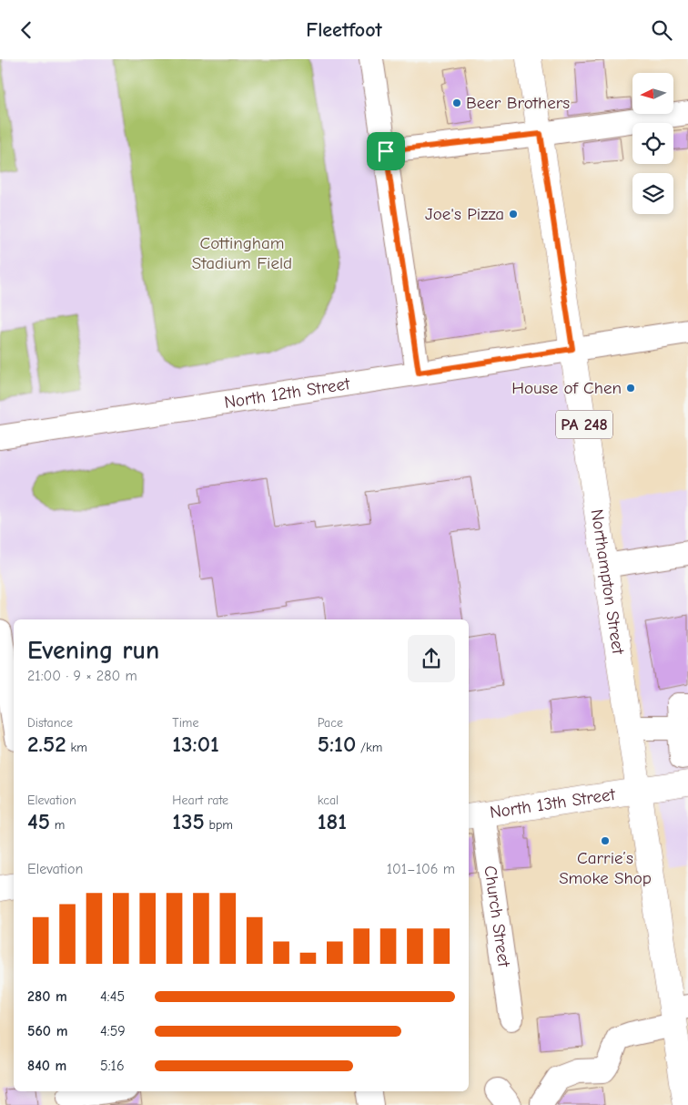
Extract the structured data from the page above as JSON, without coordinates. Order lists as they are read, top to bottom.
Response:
{
  "streets": {
    "main road": ["PA 248", "Northampton Street", "North 13th Street"],
    "street": ["North 12th Street", "Church Street"]
  },
  "crossings": [
    ["North 12th Street", "Northampton Street"],
    ["Northampton Street", "North 13th Street"],
    ["North 13th Street", "Church Street"]
  ],
  "parks": ["Cottingham Stadium Field"],
  "places": [
    "Beer Brothers",
    "Joe's Pizza",
    "House of Chen",
    "Carrie’s Smoke Shop"
  ],
  "north": "left",
  "page": {
    "header": "Fleetfoot",
    "heading": ["Evening run", "21:00 · 9 × 280 m"],
    "stats": [
      ["Distance", "2.52 km"],
      ["Time", "13:01"],
      ["Pace", "5:10 /km"],
      ["Elevation", "45 m"],
      ["Heart rate", "135 bpm"],
      ["kcal", "181"]
    ],
    "chart": ["Elevation", "101–106 m"],
    "list": [
      {
        "name": "280 m",
        "note": "4:45"
      },
      {
        "name": "560 m",
        "note": "4:59"
      },
      {
        "name": "840 m",
        "note": "5:16"
      }
    ]
  }
}
